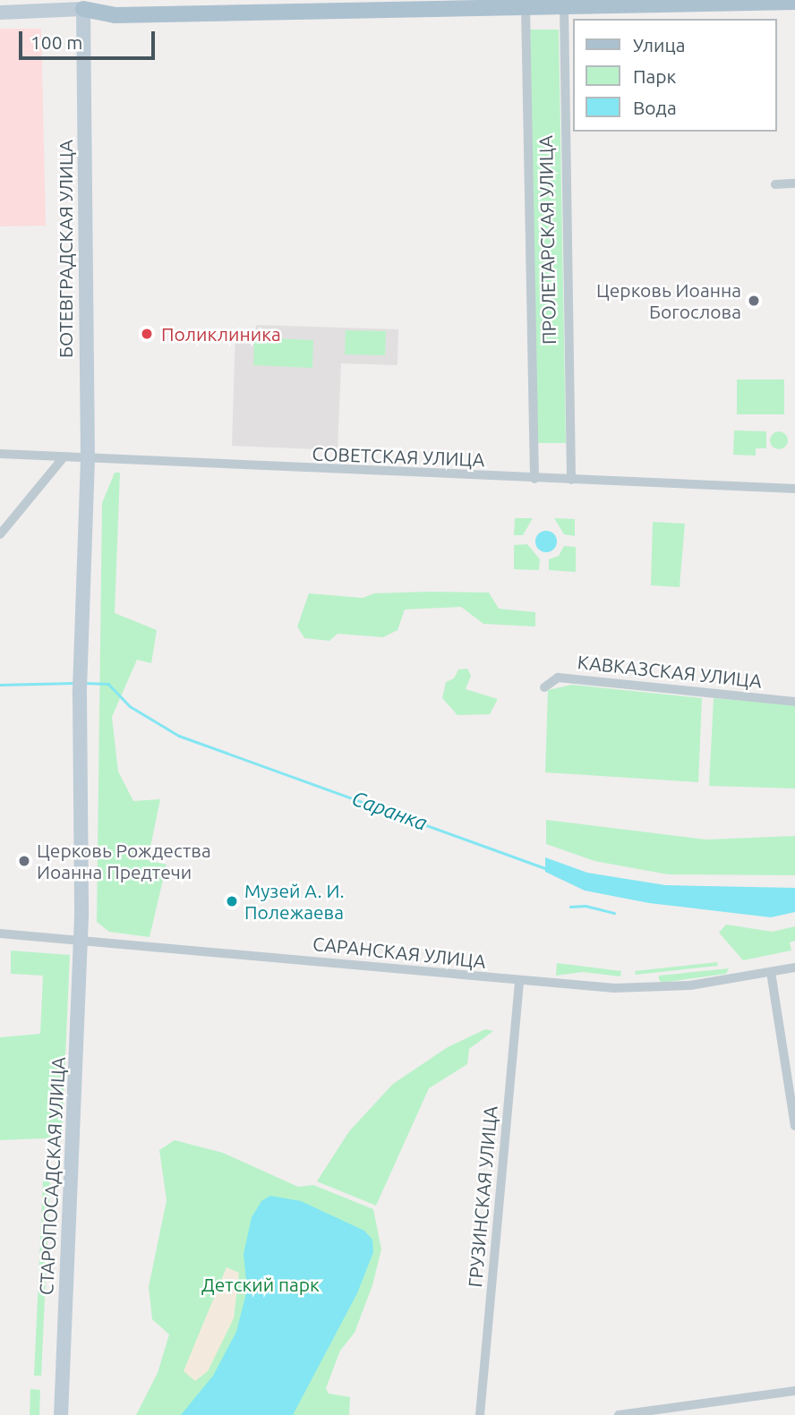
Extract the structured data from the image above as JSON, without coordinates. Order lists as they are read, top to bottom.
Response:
{
  "streets": {
    "main road": ["БОТЕВГРАДСКАЯ УЛИЦА", "СТАРОПОСАДСКАЯ УЛИЦА"],
    "street": [
      "ПРОЛЕТАРСКАЯ УЛИЦА",
      "СОВЕТСКАЯ УЛИЦА",
      "КАВКАЗСКАЯ УЛИЦА",
      "САРАНСКАЯ УЛИЦА",
      "ГРУЗИНСКАЯ УЛИЦА"
    ]
  },
  "crossings": [
    ["ПРОЛЕТАРСКАЯ УЛИЦА", "СОВЕТСКАЯ УЛИЦА"],
    ["БОТЕВГРАДСКАЯ УЛИЦА", "СОВЕТСКАЯ УЛИЦА"],
    ["БОТЕВГРАДСКАЯ УЛИЦА", "САРАНСКАЯ УЛИЦА"],
    ["БОТЕВГРАДСКАЯ УЛИЦА", "СТАРОПОСАДСКАЯ УЛИЦА"],
    ["САРАНСКАЯ УЛИЦА", "СТАРОПОСАДСКАЯ УЛИЦА"],
    ["САРАНСКАЯ УЛИЦА", "ГРУЗИНСКАЯ УЛИЦА"]
  ],
  "water": ["Саранка"],
  "parks": ["Детский парк"],
  "places": [
    "Церковь Иоанна Богослова",
    "Поликлиника",
    "Церковь Рождества Иоанна Предтечи",
    "Музей А. И. Полежаева"
  ],
  "legend": ["Улица", "Парк", "Вода"],
  "scale_bar": "100 m"
}
